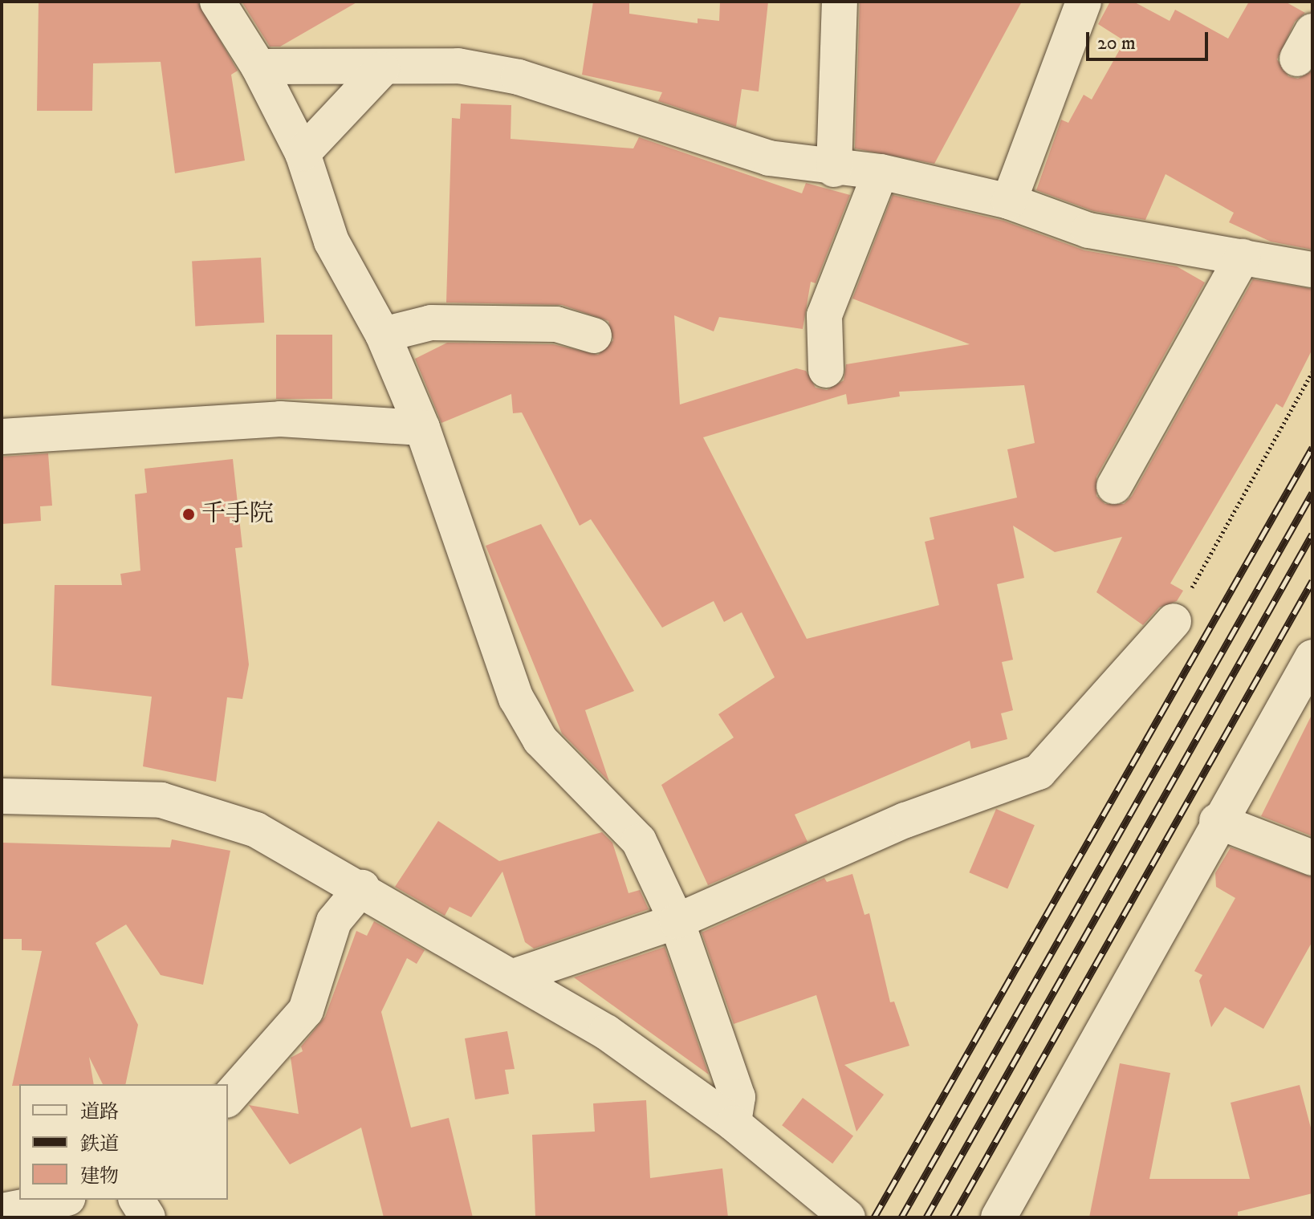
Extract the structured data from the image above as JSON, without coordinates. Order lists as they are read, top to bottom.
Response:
{
  "places": ["千手院"],
  "legend": ["道路", "鉄道", "建物"],
  "scale_bar": "20 m"
}
